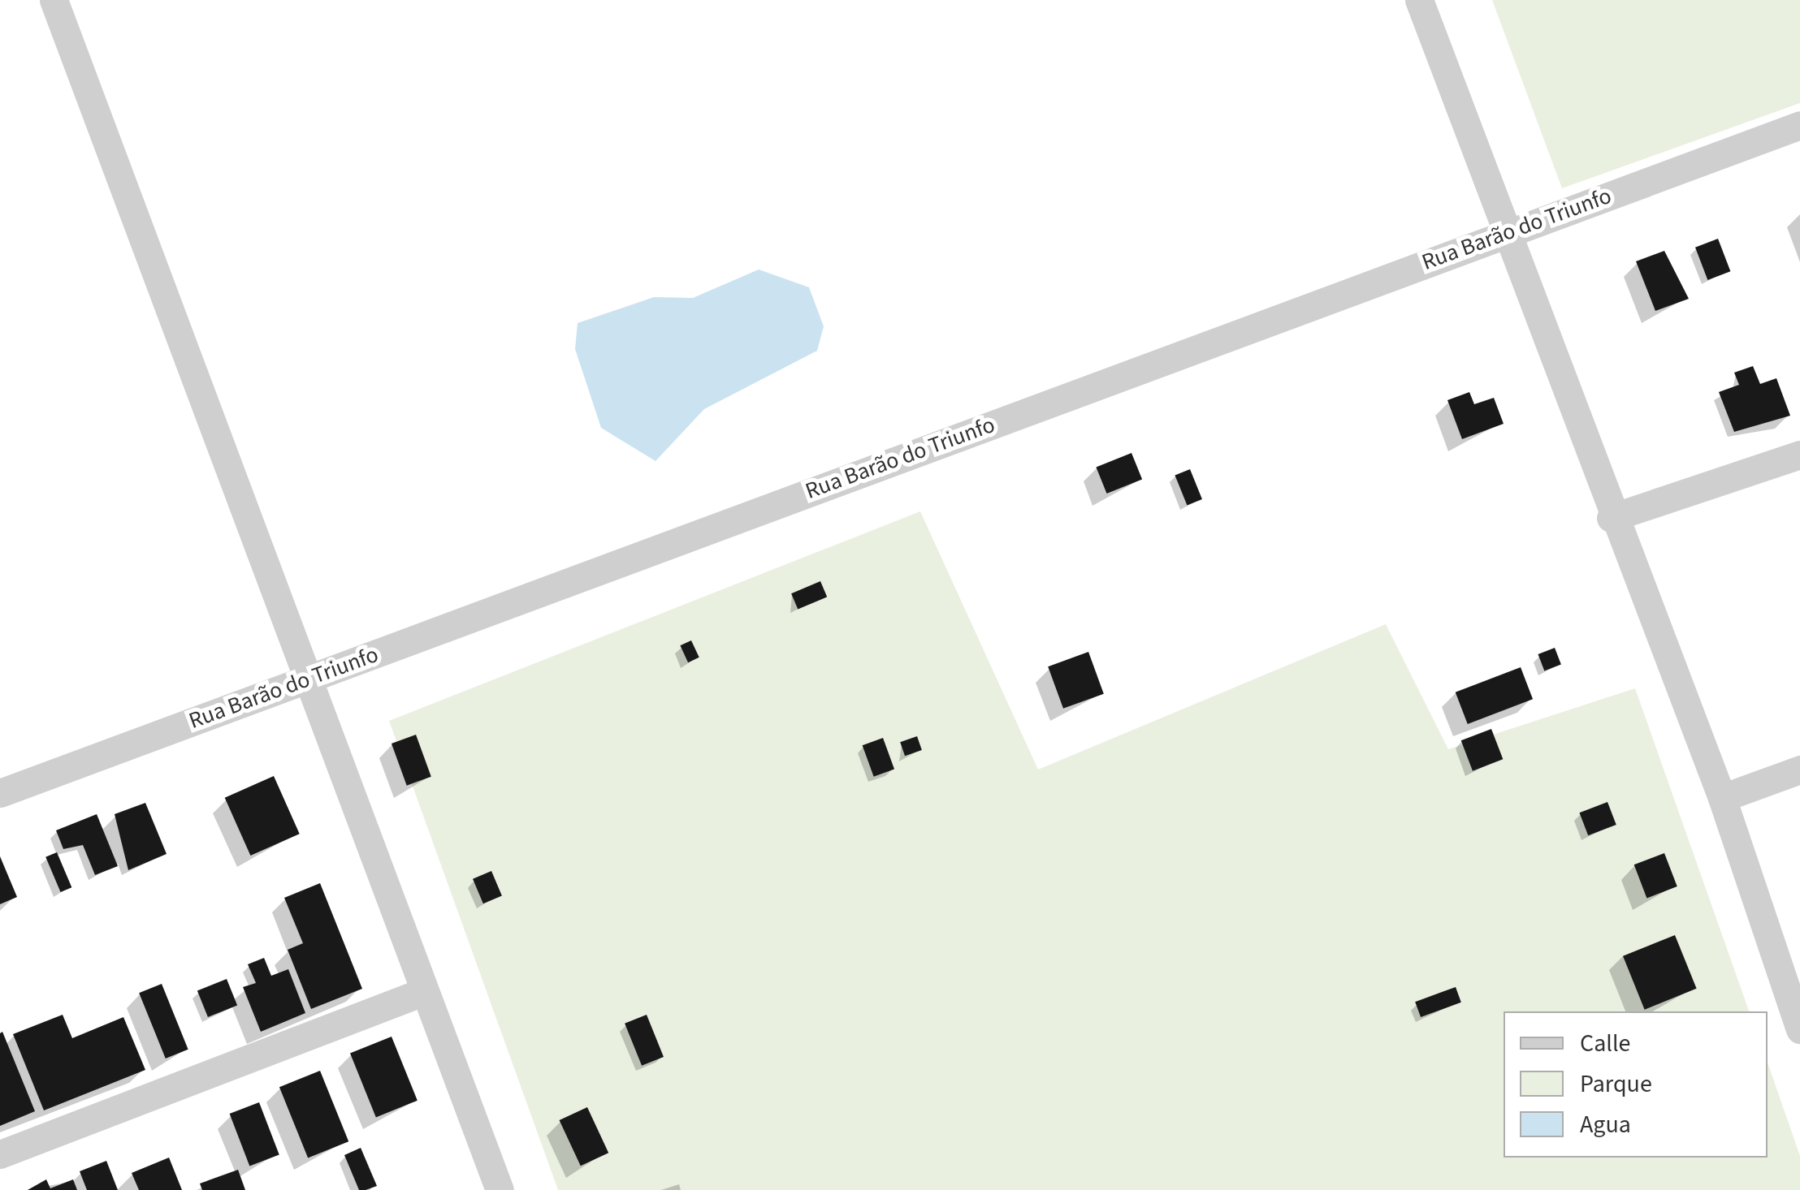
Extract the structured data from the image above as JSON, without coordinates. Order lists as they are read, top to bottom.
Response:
{
  "streets": {
    "street": ["Rua Barão do Triunfo"]
  },
  "legend": ["Calle", "Parque", "Agua"]
}
